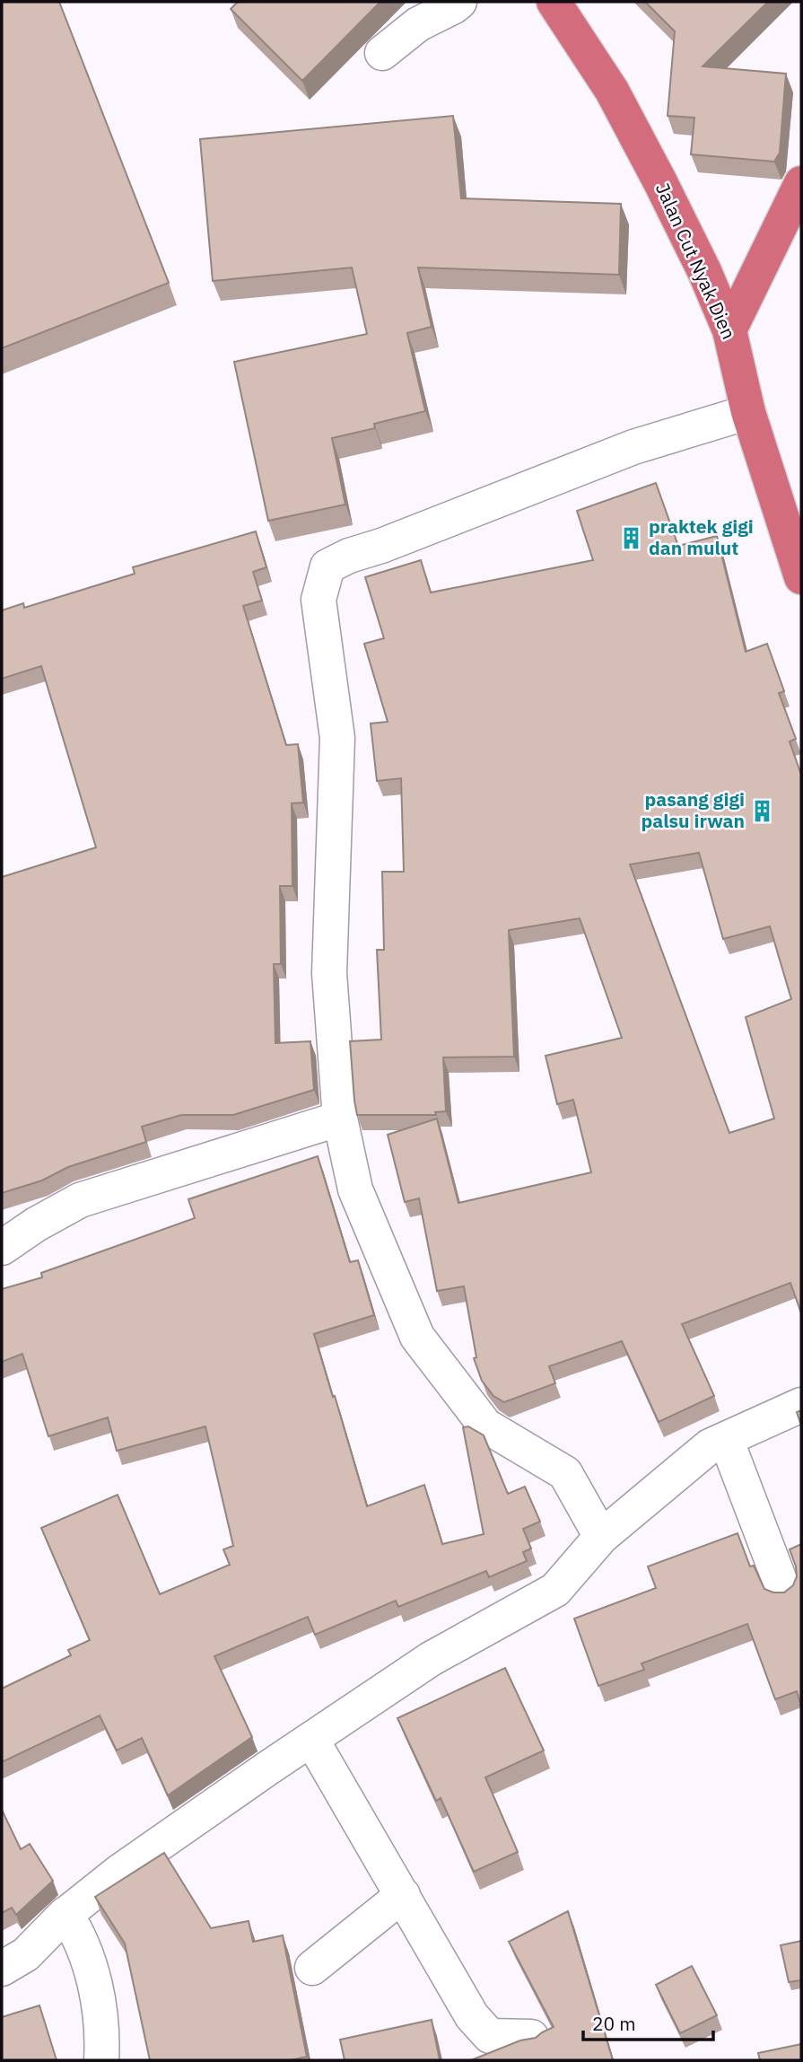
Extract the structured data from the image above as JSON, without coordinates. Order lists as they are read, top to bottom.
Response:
{
  "streets": {
    "highway": ["Jalan Cut Nyak Dien"]
  },
  "places": {
    "building": ["praktek gigi dan mulut", "pasang gigi palsu irwan"]
  },
  "scale_bar": "20 m"
}
